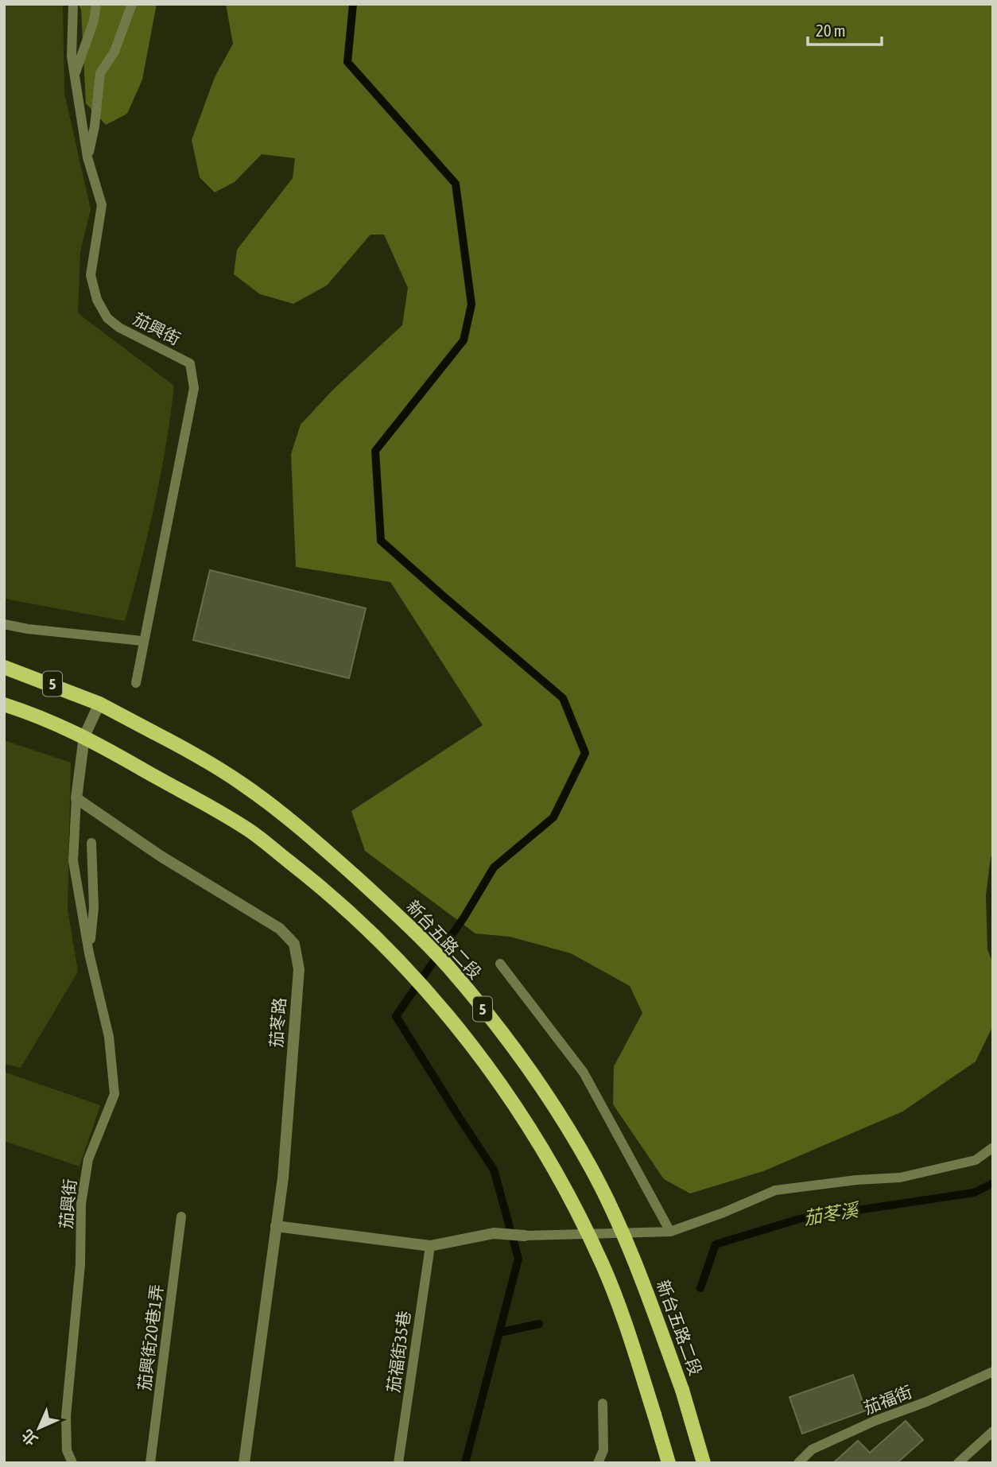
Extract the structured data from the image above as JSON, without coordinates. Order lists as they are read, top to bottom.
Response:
{
  "streets": {
    "main road": ["5", "新台五路二段"],
    "street": ["茄苳路"],
    "lane": [
      "茄興街",
      "茄興街20巷1弄",
      "茄福街35巷",
      "茄福街"
    ]
  },
  "crossings": [
    ["茄興街", "茄苳路"]
  ],
  "water": ["茄苳溪"],
  "scale_bar": "20 m",
  "north": "bottom left"
}
